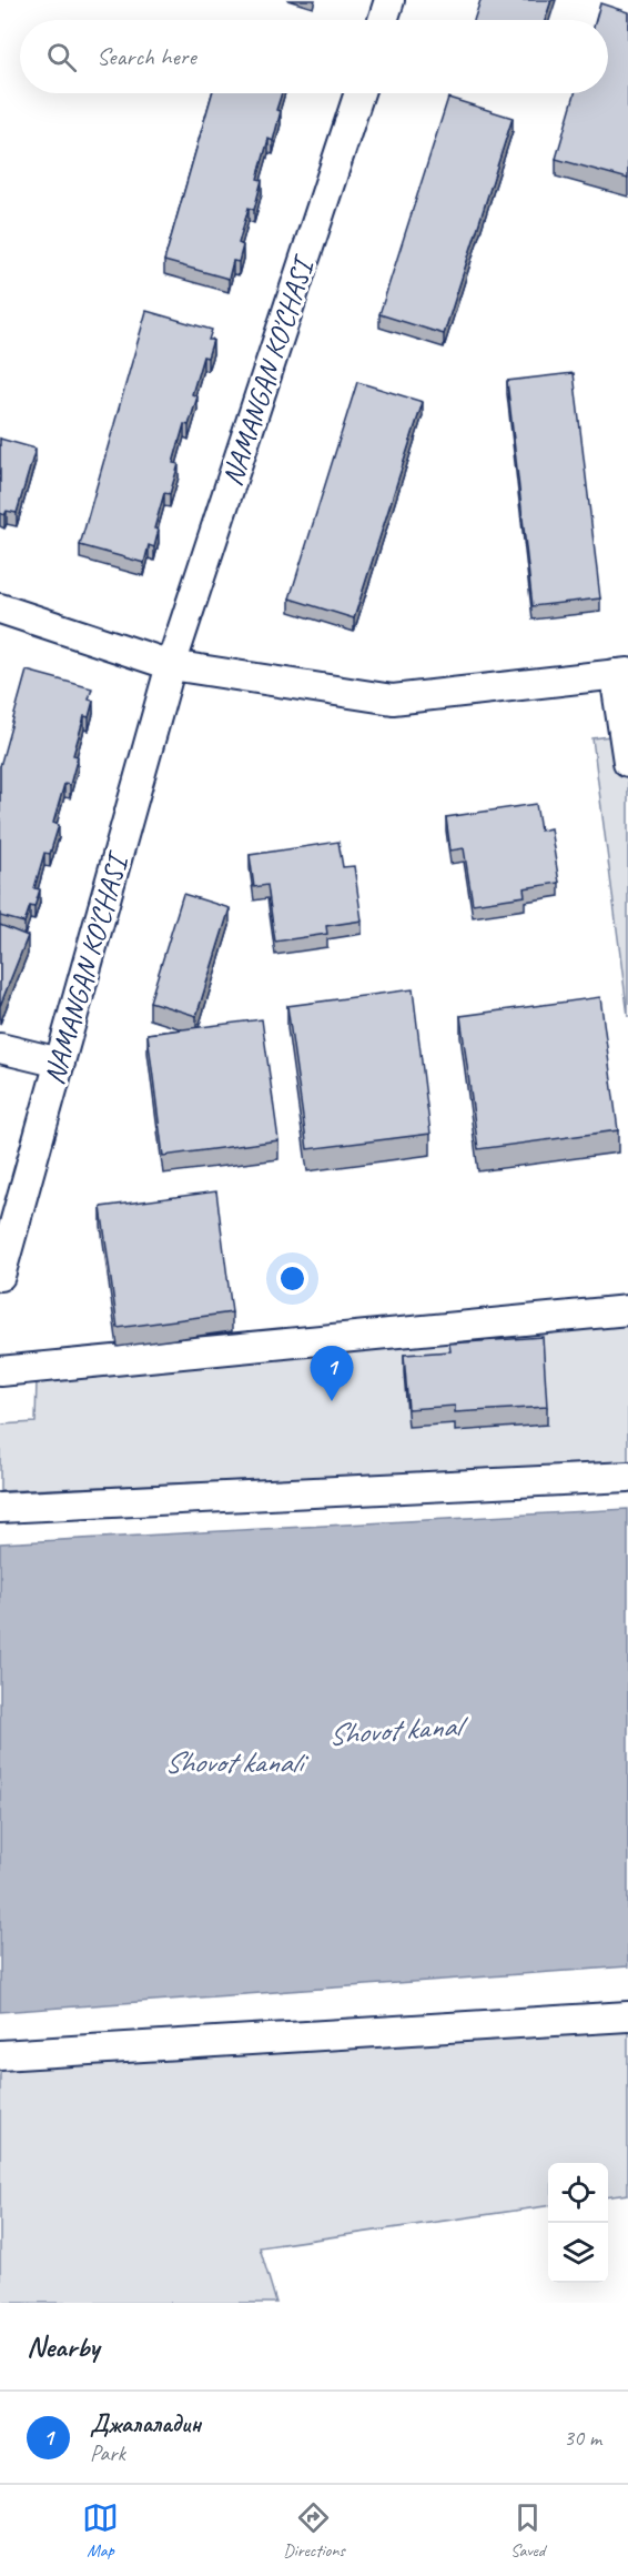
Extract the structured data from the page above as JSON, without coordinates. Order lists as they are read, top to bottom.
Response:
{
  "streets": {
    "street": ["NAMANGAN KO'CHASI"]
  },
  "water": ["Shovot kanal", "Shovot kanali"],
  "page": {
    "search": "Search here",
    "pins": "1",
    "heading": "Nearby",
    "list": [
      {
        "mark": "1",
        "name": "Джалаладин",
        "note": "Park",
        "value": "30 m"
      }
    ],
    "nav": ["Map", "Directions", "Saved"]
  }
}
